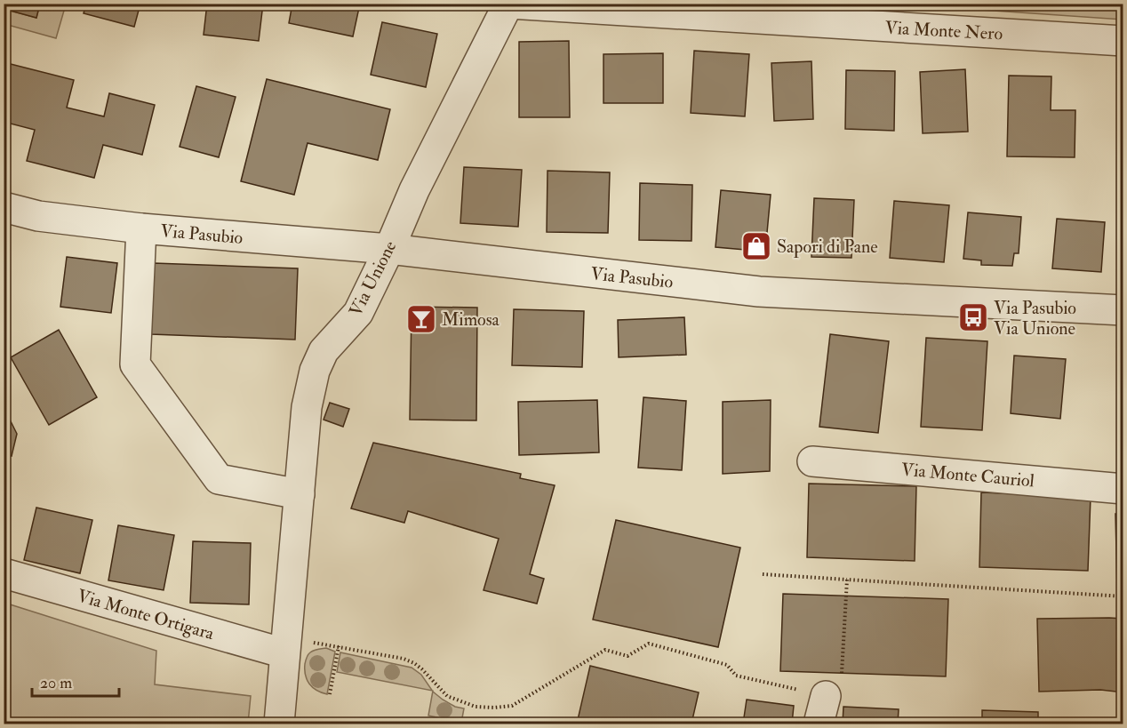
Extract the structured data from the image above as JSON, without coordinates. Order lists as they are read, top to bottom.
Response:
{
  "streets": {
    "street": [
      "Via Monte Nero",
      "Via Pasubio",
      "Via Unione",
      "Via Monte Cauriol",
      "Via Monte Ortigara"
    ]
  },
  "crossings": [
    ["Via Monte Nero", "Via Unione"],
    ["Via Pasubio", "Via Unione"],
    ["Via Unione", "Via Monte Ortigara"]
  ],
  "places": {
    "shop": ["Sapori di Pane"],
    "bus stop": ["Via Pasubio Via Unione"],
    "bar": ["Mimosa"]
  },
  "scale_bar": "20 m"
}
